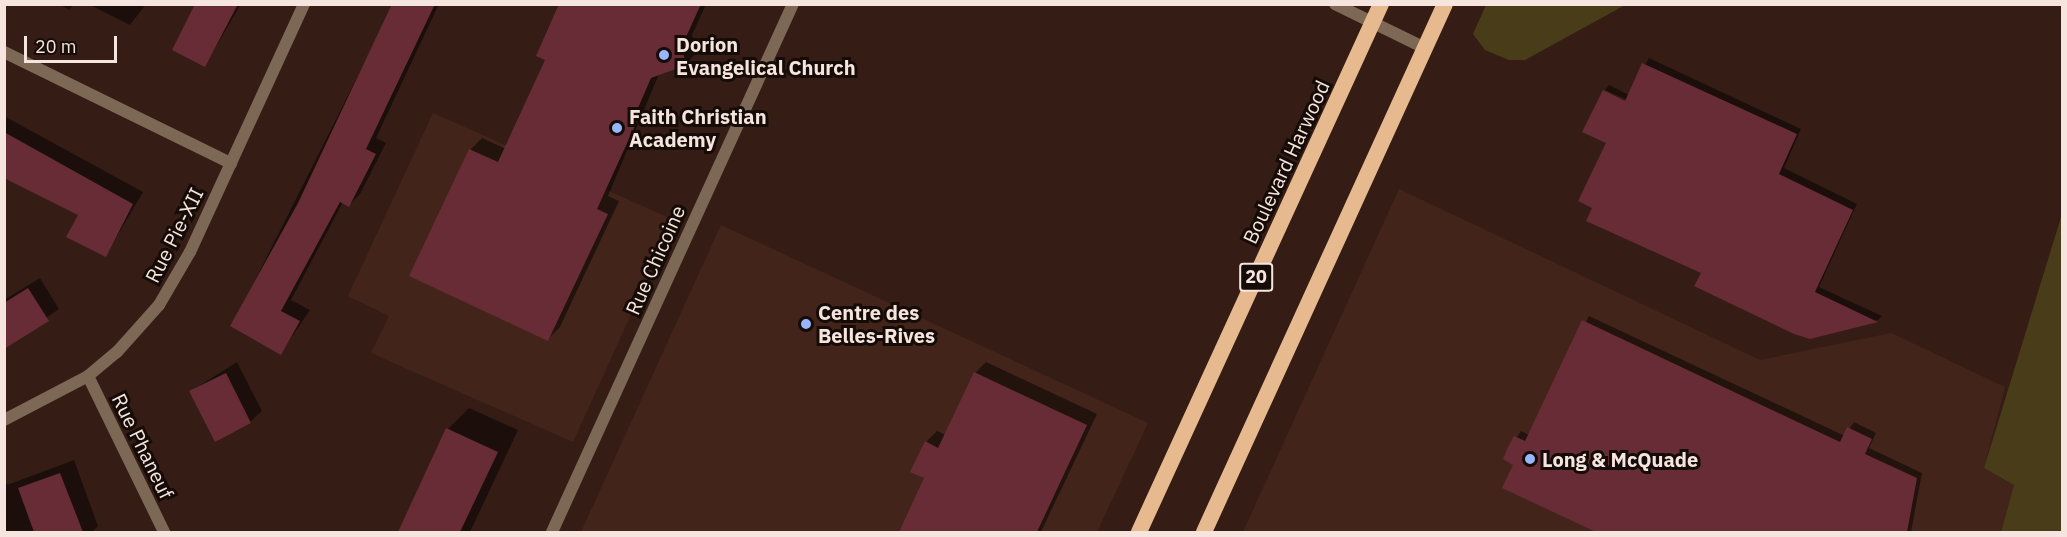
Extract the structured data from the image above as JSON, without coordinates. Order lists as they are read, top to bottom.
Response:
{
  "streets": {
    "highway": ["Boulevard Harwood", "20"],
    "street": ["Rue Pie-XII", "Rue Chicoine", "Rue Phaneuf"]
  },
  "crossings": [
    ["Rue Pie-XII", "Rue Phaneuf"]
  ],
  "places": [
    "Dorion Evangelical Church",
    "Faith Christian Academy",
    "Centre des Belles-Rives",
    "Long & McQuade"
  ],
  "scale_bar": "20 m"
}
